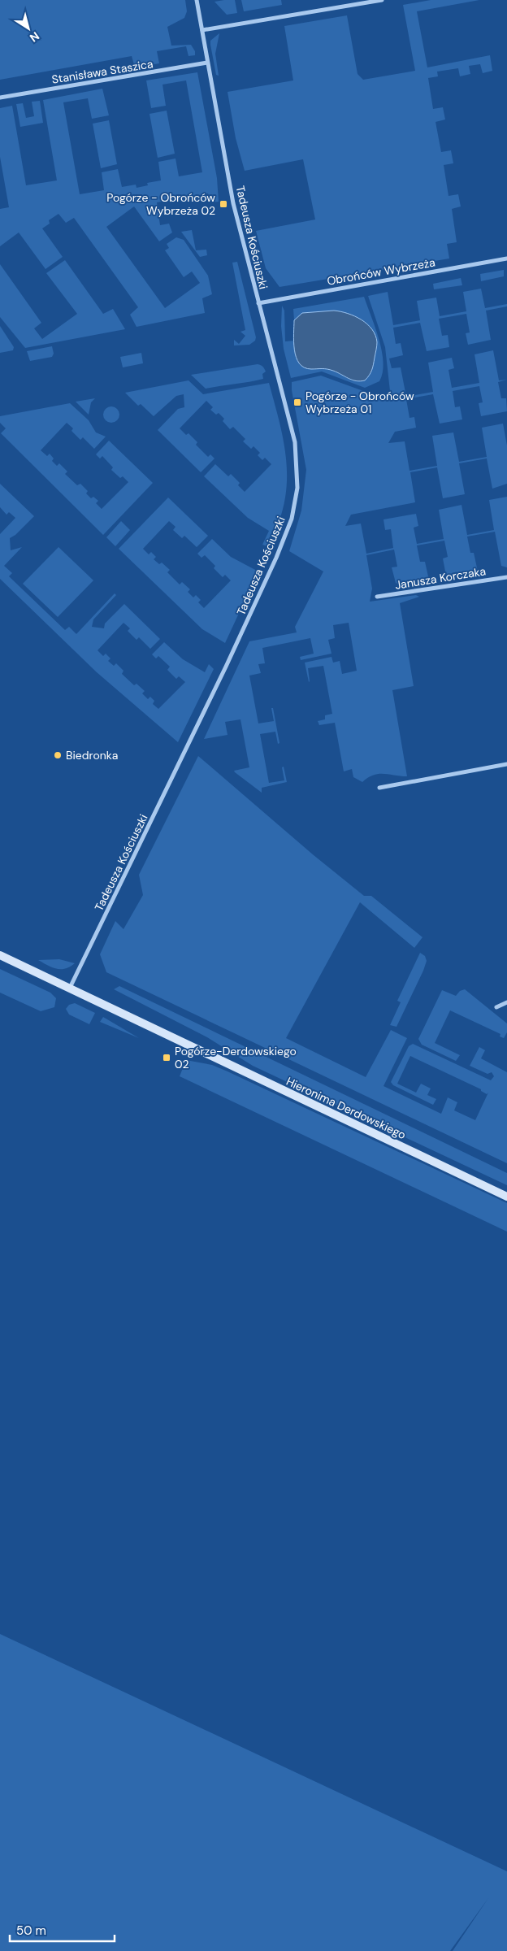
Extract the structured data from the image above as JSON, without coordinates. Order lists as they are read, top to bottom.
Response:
{
  "streets": {
    "main road": ["Hieronima Derdowskiego"],
    "street": [
      "Stanisława Staszica",
      "Tadeusza Kościuszki",
      "Obrońców Wybrzeża",
      "Janusza Korczaka"
    ]
  },
  "crossings": [
    ["Stanisława Staszica", "Tadeusza Kościuszki"],
    ["Tadeusza Kościuszki", "Obrońców Wybrzeża"],
    ["Tadeusza Kościuszki", "Hieronima Derdowskiego"]
  ],
  "places": {
    "transit": ["Pogórze - Obrońców Wybrzeża 02", "Pogórze - Obrońców Wybrzeża 01", "Pogórze-Derdowskiego 02"],
    "other": ["Biedronka"]
  },
  "scale_bar": "50 m",
  "north": "bottom right"
}
